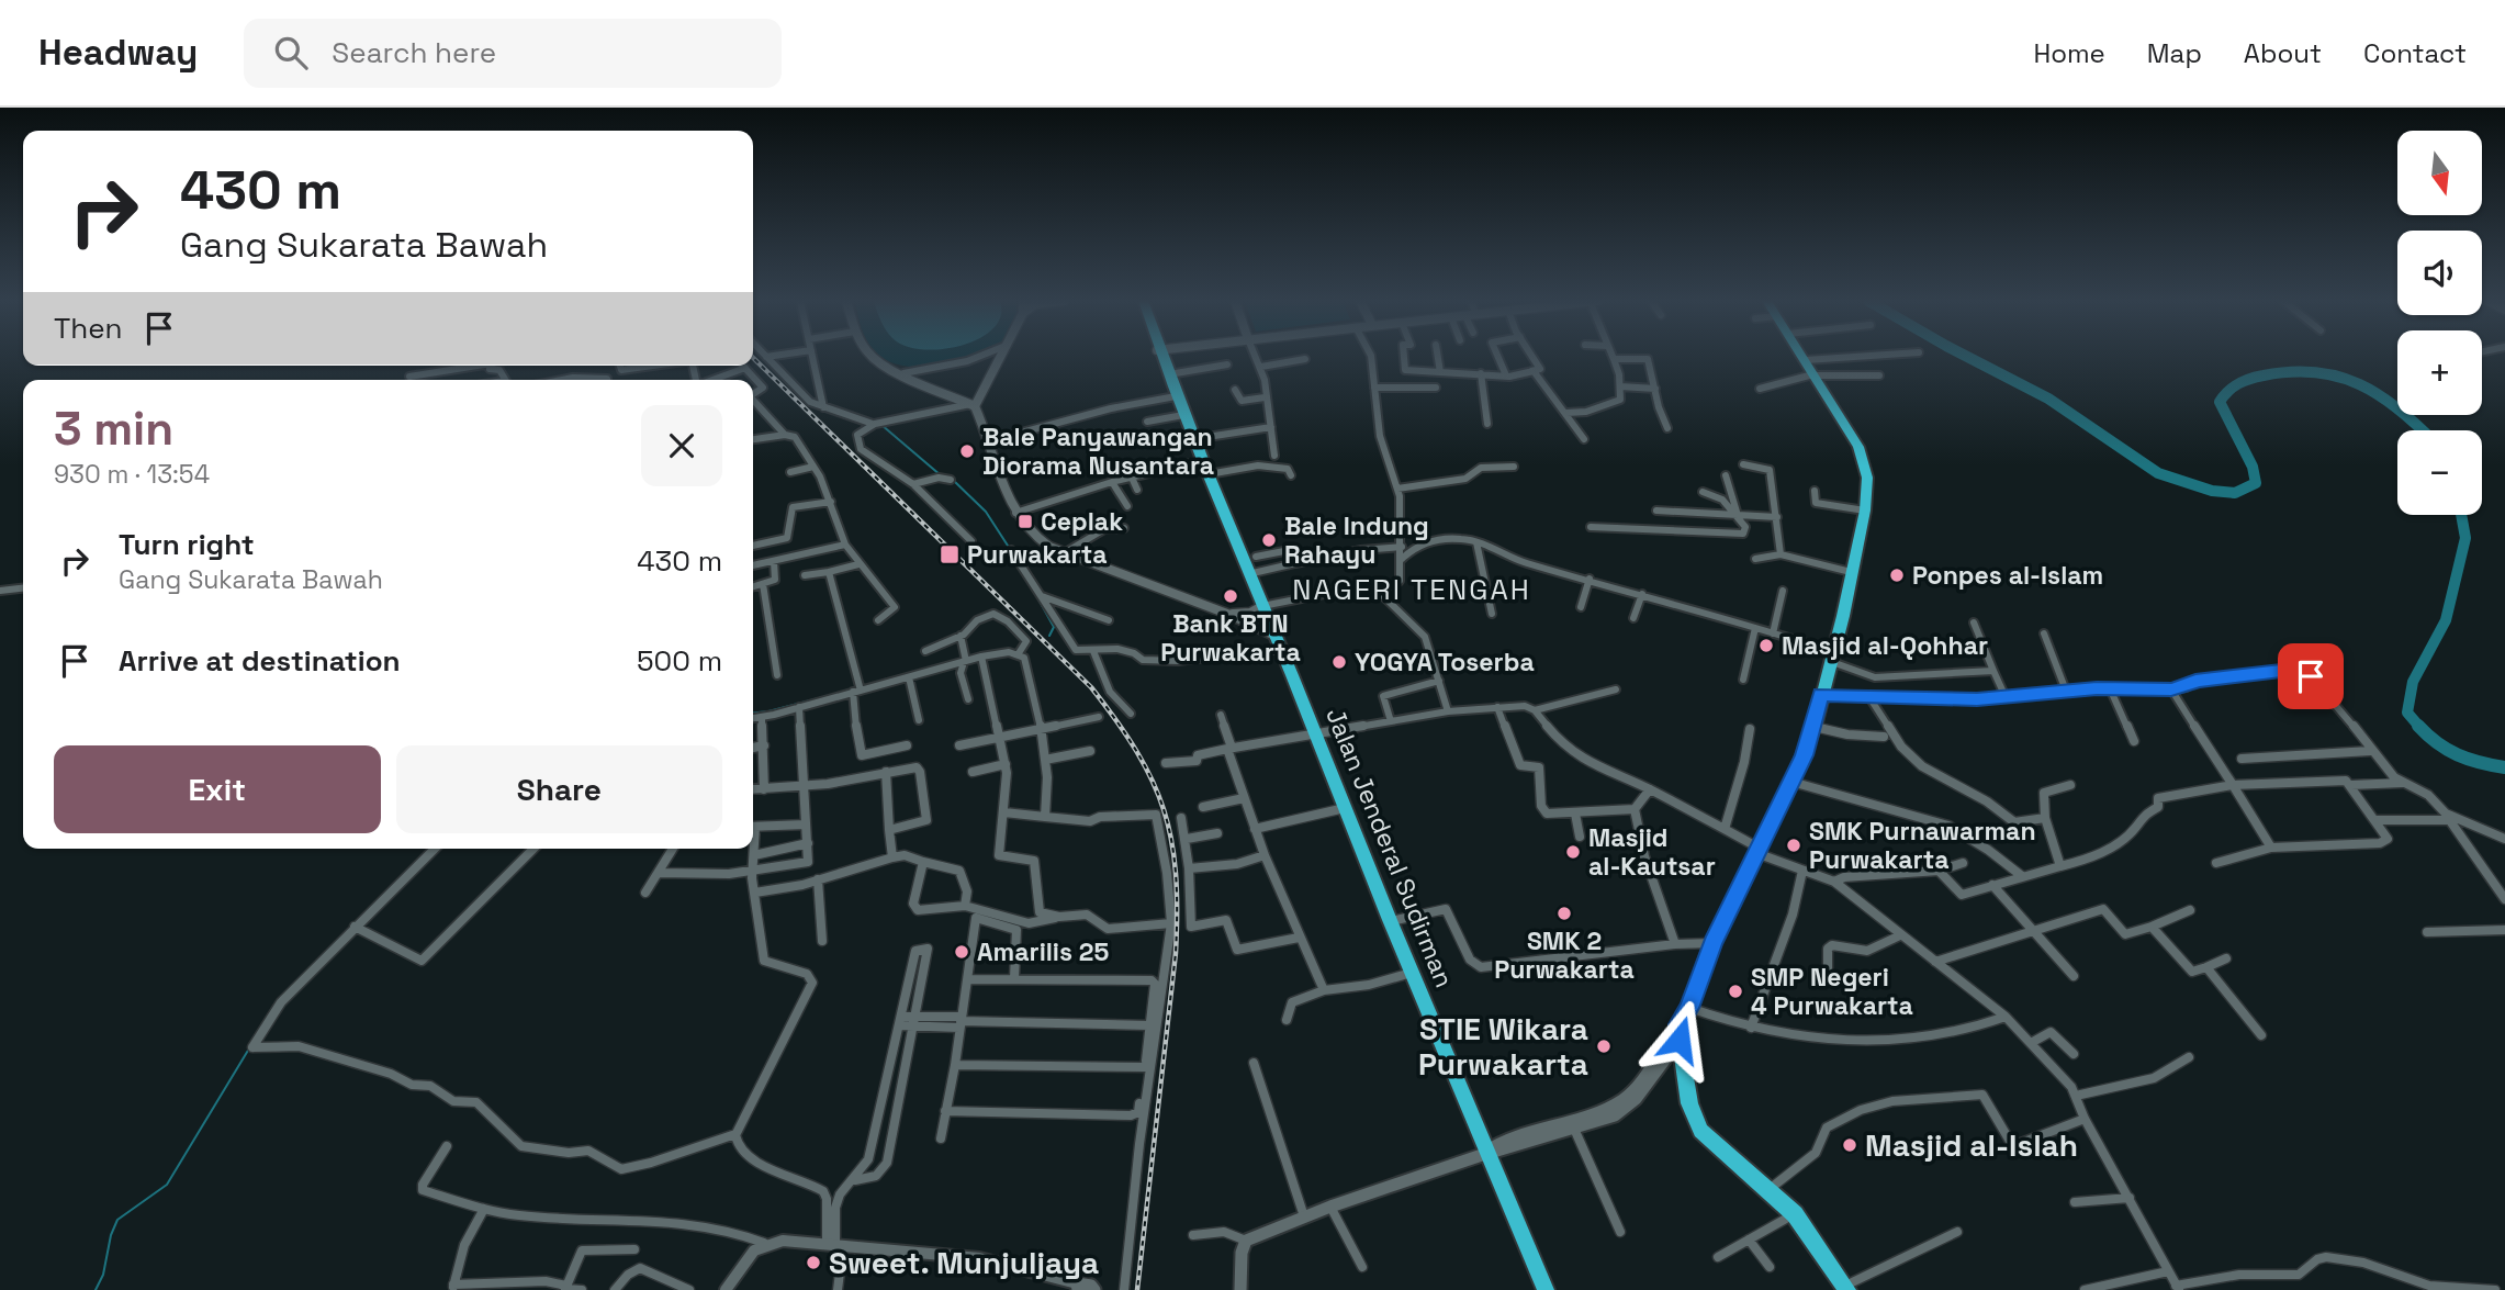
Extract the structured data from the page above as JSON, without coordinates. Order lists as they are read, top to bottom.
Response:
{
  "streets": {
    "highway": ["Jalan Jenderal Sudirman"]
  },
  "districts": ["NAGERI TENGAH"],
  "places": {
    "other": [
      "Bale Panyawangan Diorama Nusantara",
      "Bale Indung Rahayu",
      "Ponpes al-Islam",
      "Bank BTN Purwakarta",
      "Masjid al-Qohhar",
      "YOGYA Toserba",
      "SMK Purnawarman Purwakarta",
      "Masjid al-Kautsar",
      "SMK 2 Purwakarta",
      "Amarilis 25",
      "SMP Negeri 4 Purwakarta",
      "STIE Wikara Purwakarta",
      "Masjid al-Islah",
      "Sweet. Munjuljaya"
    ],
    "transit": ["Ceplak", "Purwakarta"]
  },
  "north": "bottom",
  "page": {
    "header": "Headway",
    "search": "Search here",
    "nav": [
      "Home",
      "Map",
      "About",
      "Contact"
    ],
    "map_buttons": ["+", "−"],
    "turn": ["430 m", "Gang Sukarata Bawah"],
    "then": "Then",
    "heading": ["3 min", "930 m · 13:54"],
    "list": [
      {
        "name": "Turn right",
        "note": "Gang Sukarata Bawah",
        "value": "430 m"
      },
      {
        "name": "Arrive at destination",
        "value": "500 m"
      }
    ],
    "buttons": ["Exit", "Share"]
  }
}
